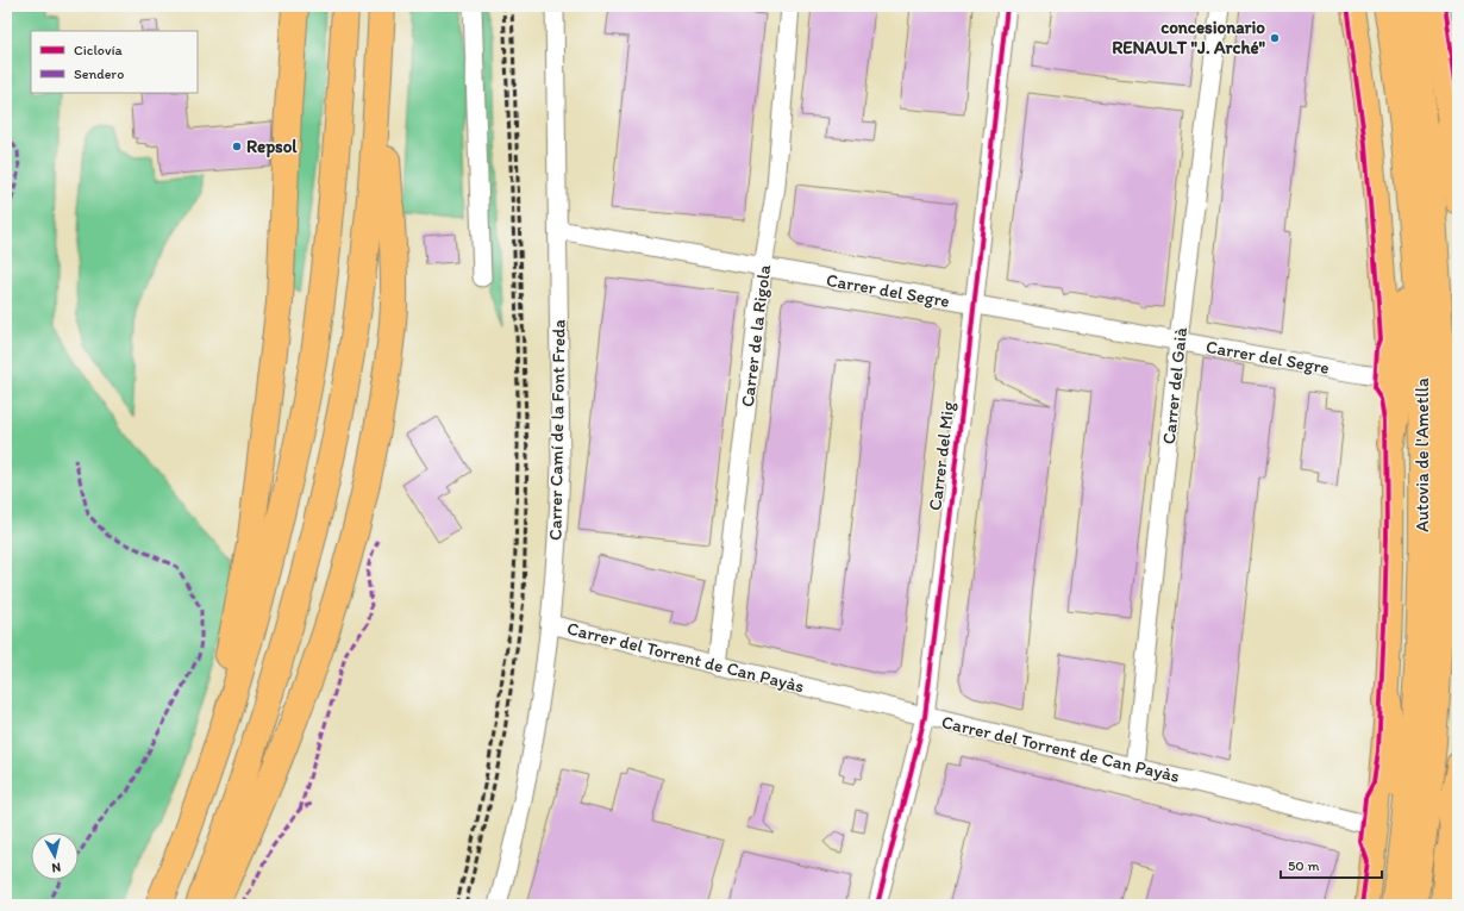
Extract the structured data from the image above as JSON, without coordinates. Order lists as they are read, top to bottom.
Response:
{
  "streets": {
    "highway": ["Autovia de l'Ametlla"],
    "street": [
      "Carrer del Segre",
      "Carrer de la Rigola",
      "Carrer del Gaià",
      "Carrer Camí de la Font Freda",
      "Carrer del Mig",
      "Carrer del Torrent de Can Payàs"
    ]
  },
  "crossings": [
    ["Carrer del Segre", "Carrer de la Rigola"],
    ["Carrer del Segre", "Carrer del Gaià"],
    ["Carrer del Segre", "Carrer Camí de la Font Freda"],
    ["Carrer del Segre", "Carrer del Mig"],
    ["Carrer de la Rigola", "Carrer del Torrent de Can Payàs"],
    ["Carrer del Gaià", "Carrer del Torrent de Can Payàs"],
    ["Carrer Camí de la Font Freda", "Carrer del Torrent de Can Payàs"],
    ["Carrer del Mig", "Carrer del Torrent de Can Payàs"]
  ],
  "places": ["concesionario RENAULT \"J. Arché\"", "Repsol"],
  "legend": ["Ciclovía", "Sendero"],
  "scale_bar": "50 m",
  "north": "bottom"
}
